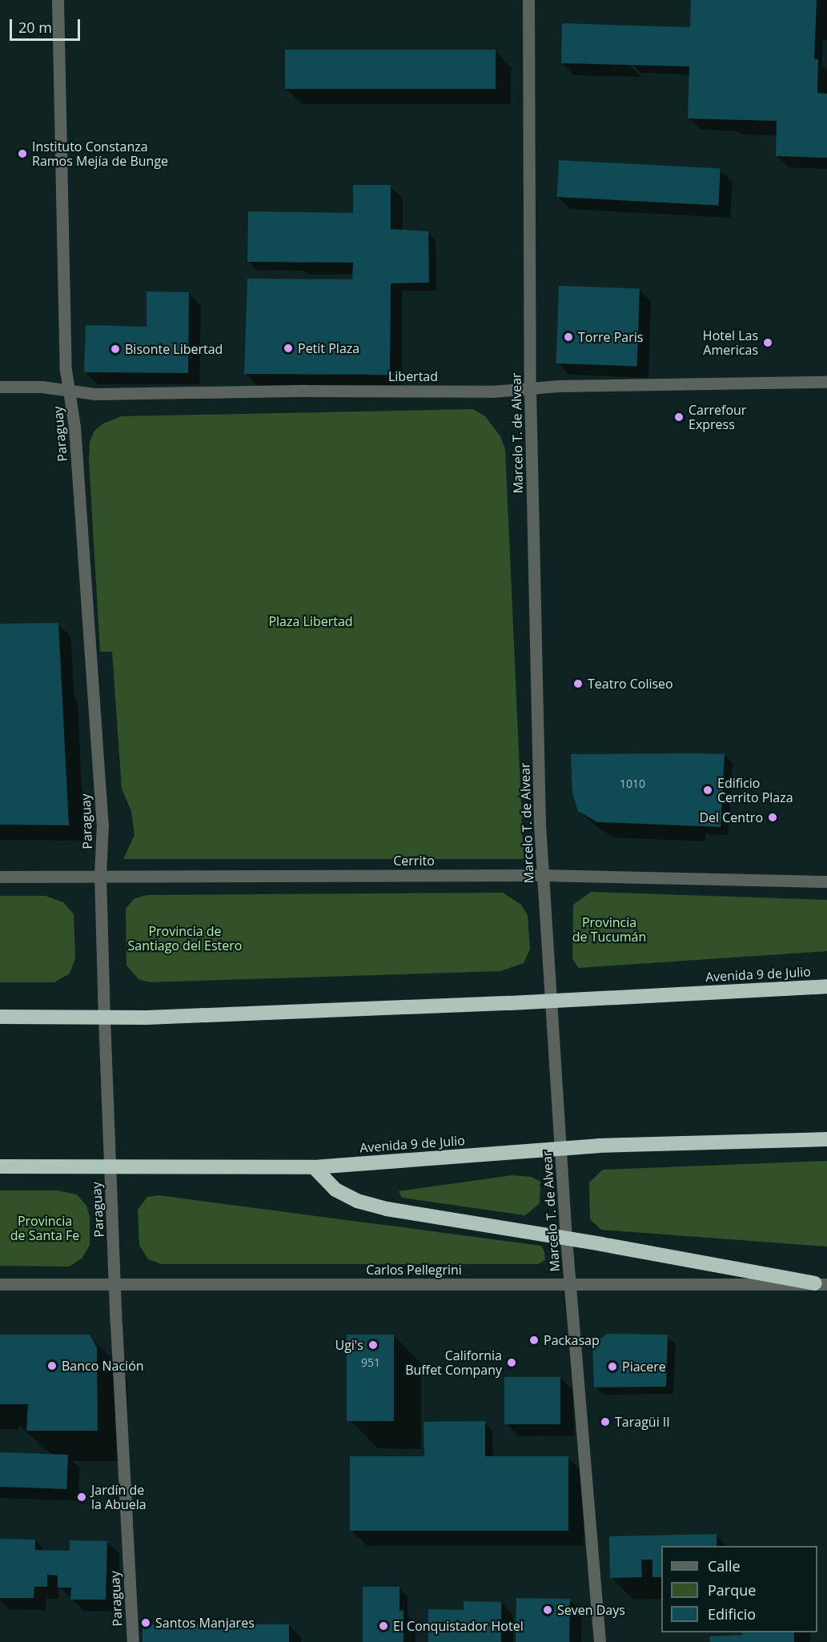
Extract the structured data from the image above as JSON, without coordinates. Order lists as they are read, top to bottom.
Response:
{
  "streets": {
    "highway": ["Avenida 9 de Julio"],
    "street": [
      "Libertad",
      "Marcelo T. de Alvear",
      "Paraguay",
      "Cerrito",
      "Carlos Pellegrini"
    ]
  },
  "crossings": [
    ["Libertad", "Marcelo T. de Alvear"],
    ["Libertad", "Paraguay"],
    ["Marcelo T. de Alvear", "Cerrito"],
    ["Marcelo T. de Alvear", "Avenida 9 de Julio"],
    ["Marcelo T. de Alvear", "Carlos Pellegrini"],
    ["Paraguay", "Cerrito"],
    ["Paraguay", "Avenida 9 de Julio"],
    ["Paraguay", "Carlos Pellegrini"]
  ],
  "parks": [
    "Plaza Libertad",
    "Provincia de Tucumán",
    "Provincia de Santiago del Estero",
    "Provincia de Santa Fe"
  ],
  "places": [
    "Instituto Constanza Ramos Mejía de Bunge",
    "Torre Paris",
    "Hotel Las Americas",
    "Petit Plaza",
    "Bisonte Libertad",
    "Carrefour Express",
    "Teatro Coliseo",
    "Edificio Cerrito Plaza",
    "Del Centro",
    "Packasap",
    "Ugi's",
    "California Buffet Company",
    "Banco Nación",
    "Piacere",
    "Taragüi II",
    "Jardín de la Abuela",
    "Seven Days",
    "Santos Manjares",
    "El Conquistador Hotel"
  ],
  "house_numbers": ["1010", "951"],
  "legend": ["Calle", "Parque", "Edificio"],
  "scale_bar": "20 m"
}
